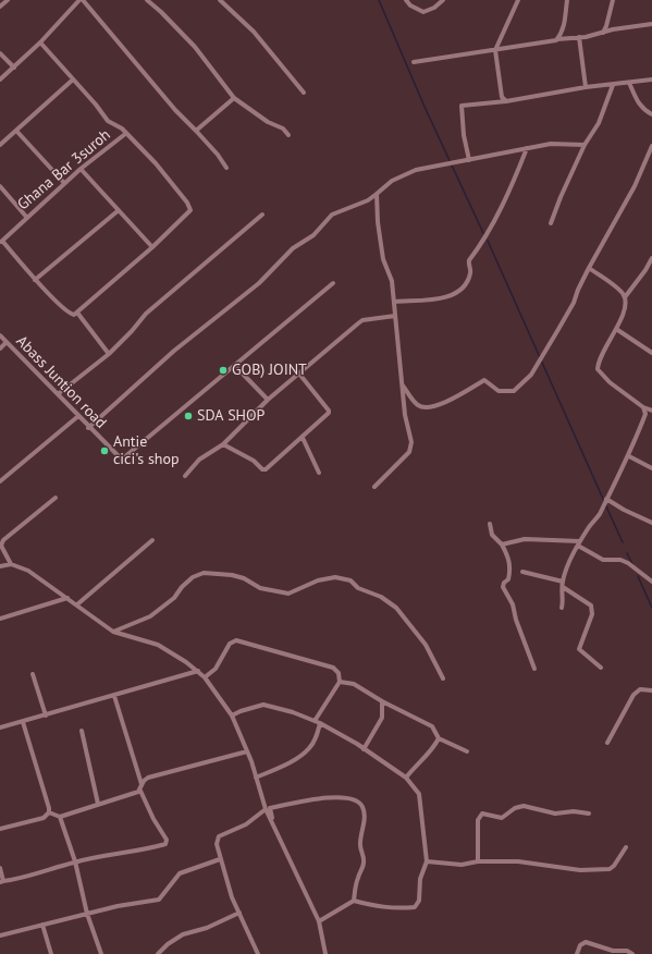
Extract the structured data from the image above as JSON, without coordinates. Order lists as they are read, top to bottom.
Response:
{
  "streets": {
    "street": ["Ghana Bar 3suroh", "Abass Juntion road"]
  },
  "places": ["GOB) JOINT", "SDA SHOP", "Antie cici's shop"]
}
